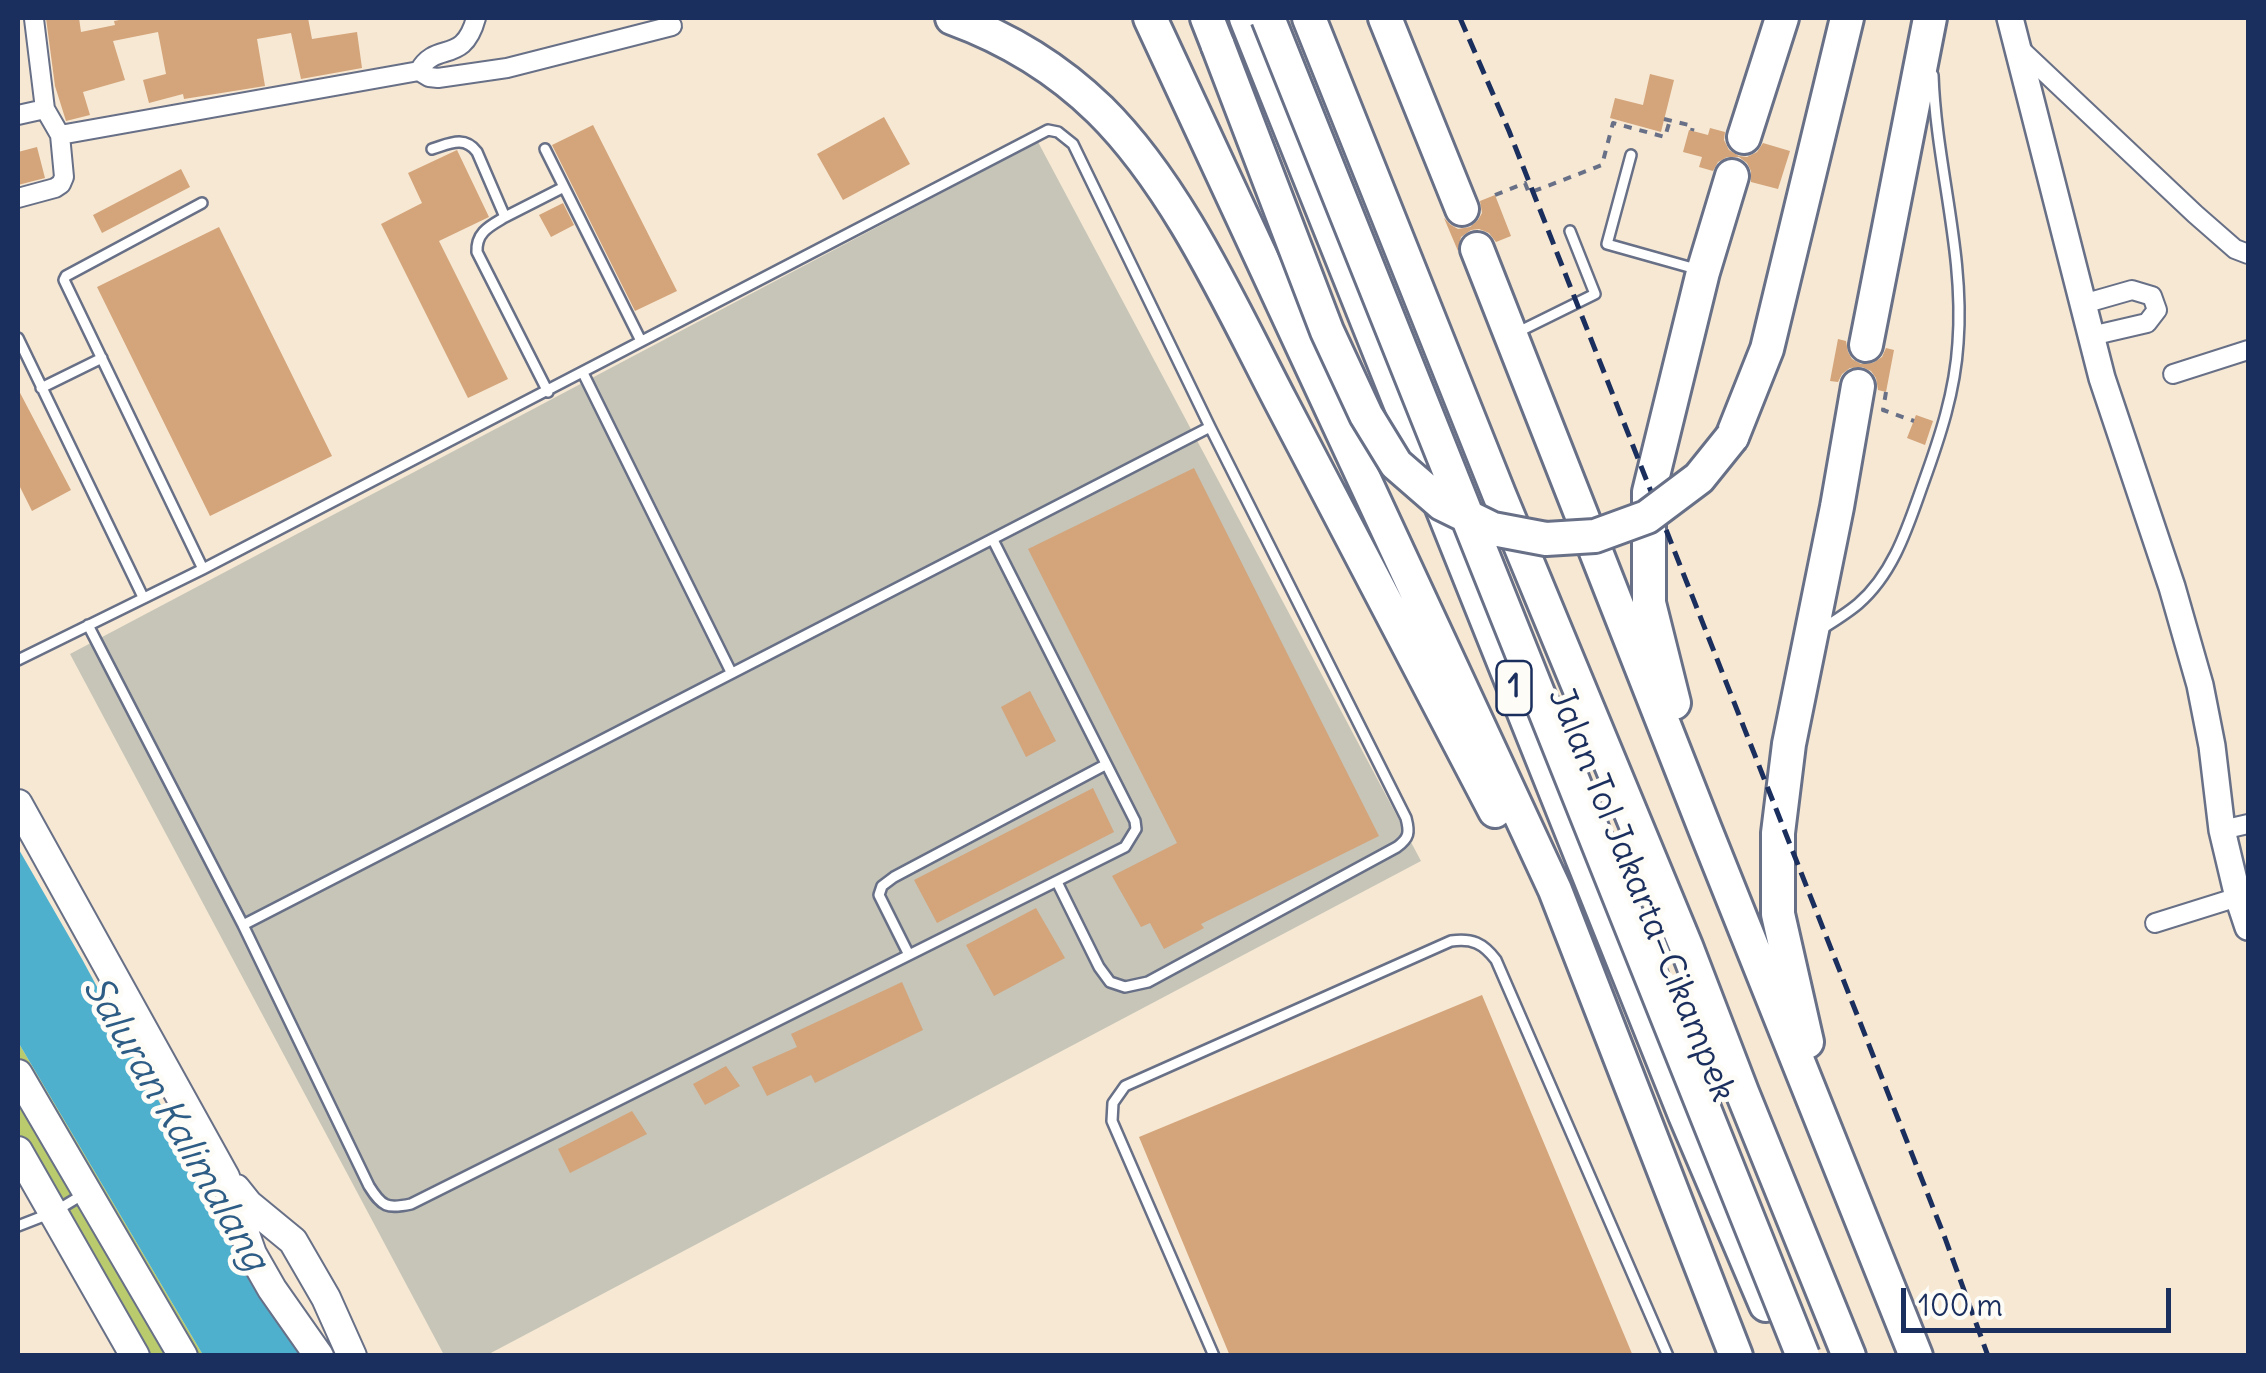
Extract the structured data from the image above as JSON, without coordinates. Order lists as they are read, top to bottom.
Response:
{
  "streets": {
    "highway": ["1", "Jalan Tol Jakarta–Cikampek"]
  },
  "water": ["Saluran Kalimalang"],
  "scale_bar": "100 m"
}
